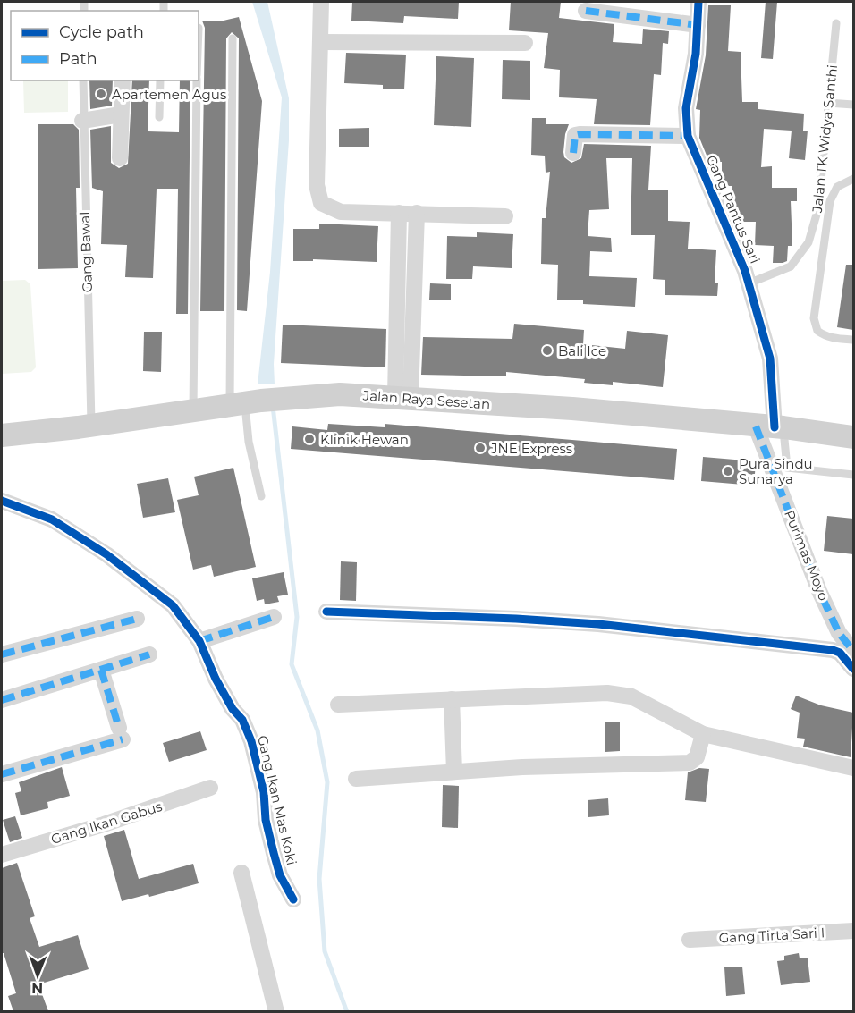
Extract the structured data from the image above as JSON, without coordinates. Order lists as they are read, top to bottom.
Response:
{
  "streets": {
    "main road": ["Jalan Raya Sesetan"],
    "street": [
      "Gang Pantus Sari",
      "Purimas Moyo",
      "Gang Ikan Mas Koki",
      "Gang Ikan Gabus",
      "Gang Tirta Sari I"
    ],
    "lane": ["Jalan TK Widya Santhi", "Gang Bawal"]
  },
  "crossings": [
    ["Jalan TK Widya Santhi", "Gang Pantus Sari"],
    ["Gang Pantus Sari", "Jalan Raya Sesetan"],
    ["Gang Pantus Sari", "Purimas Moyo"],
    ["Gang Bawal", "Jalan Raya Sesetan"],
    ["Jalan Raya Sesetan", "Purimas Moyo"]
  ],
  "places": [
    "Apartemen Agus",
    "Bali Ice",
    "Klinik Hewan",
    "JNE Express",
    "Pura Sindu Sunarya"
  ],
  "legend": ["Cycle path", "Path"],
  "north": "bottom"
}
